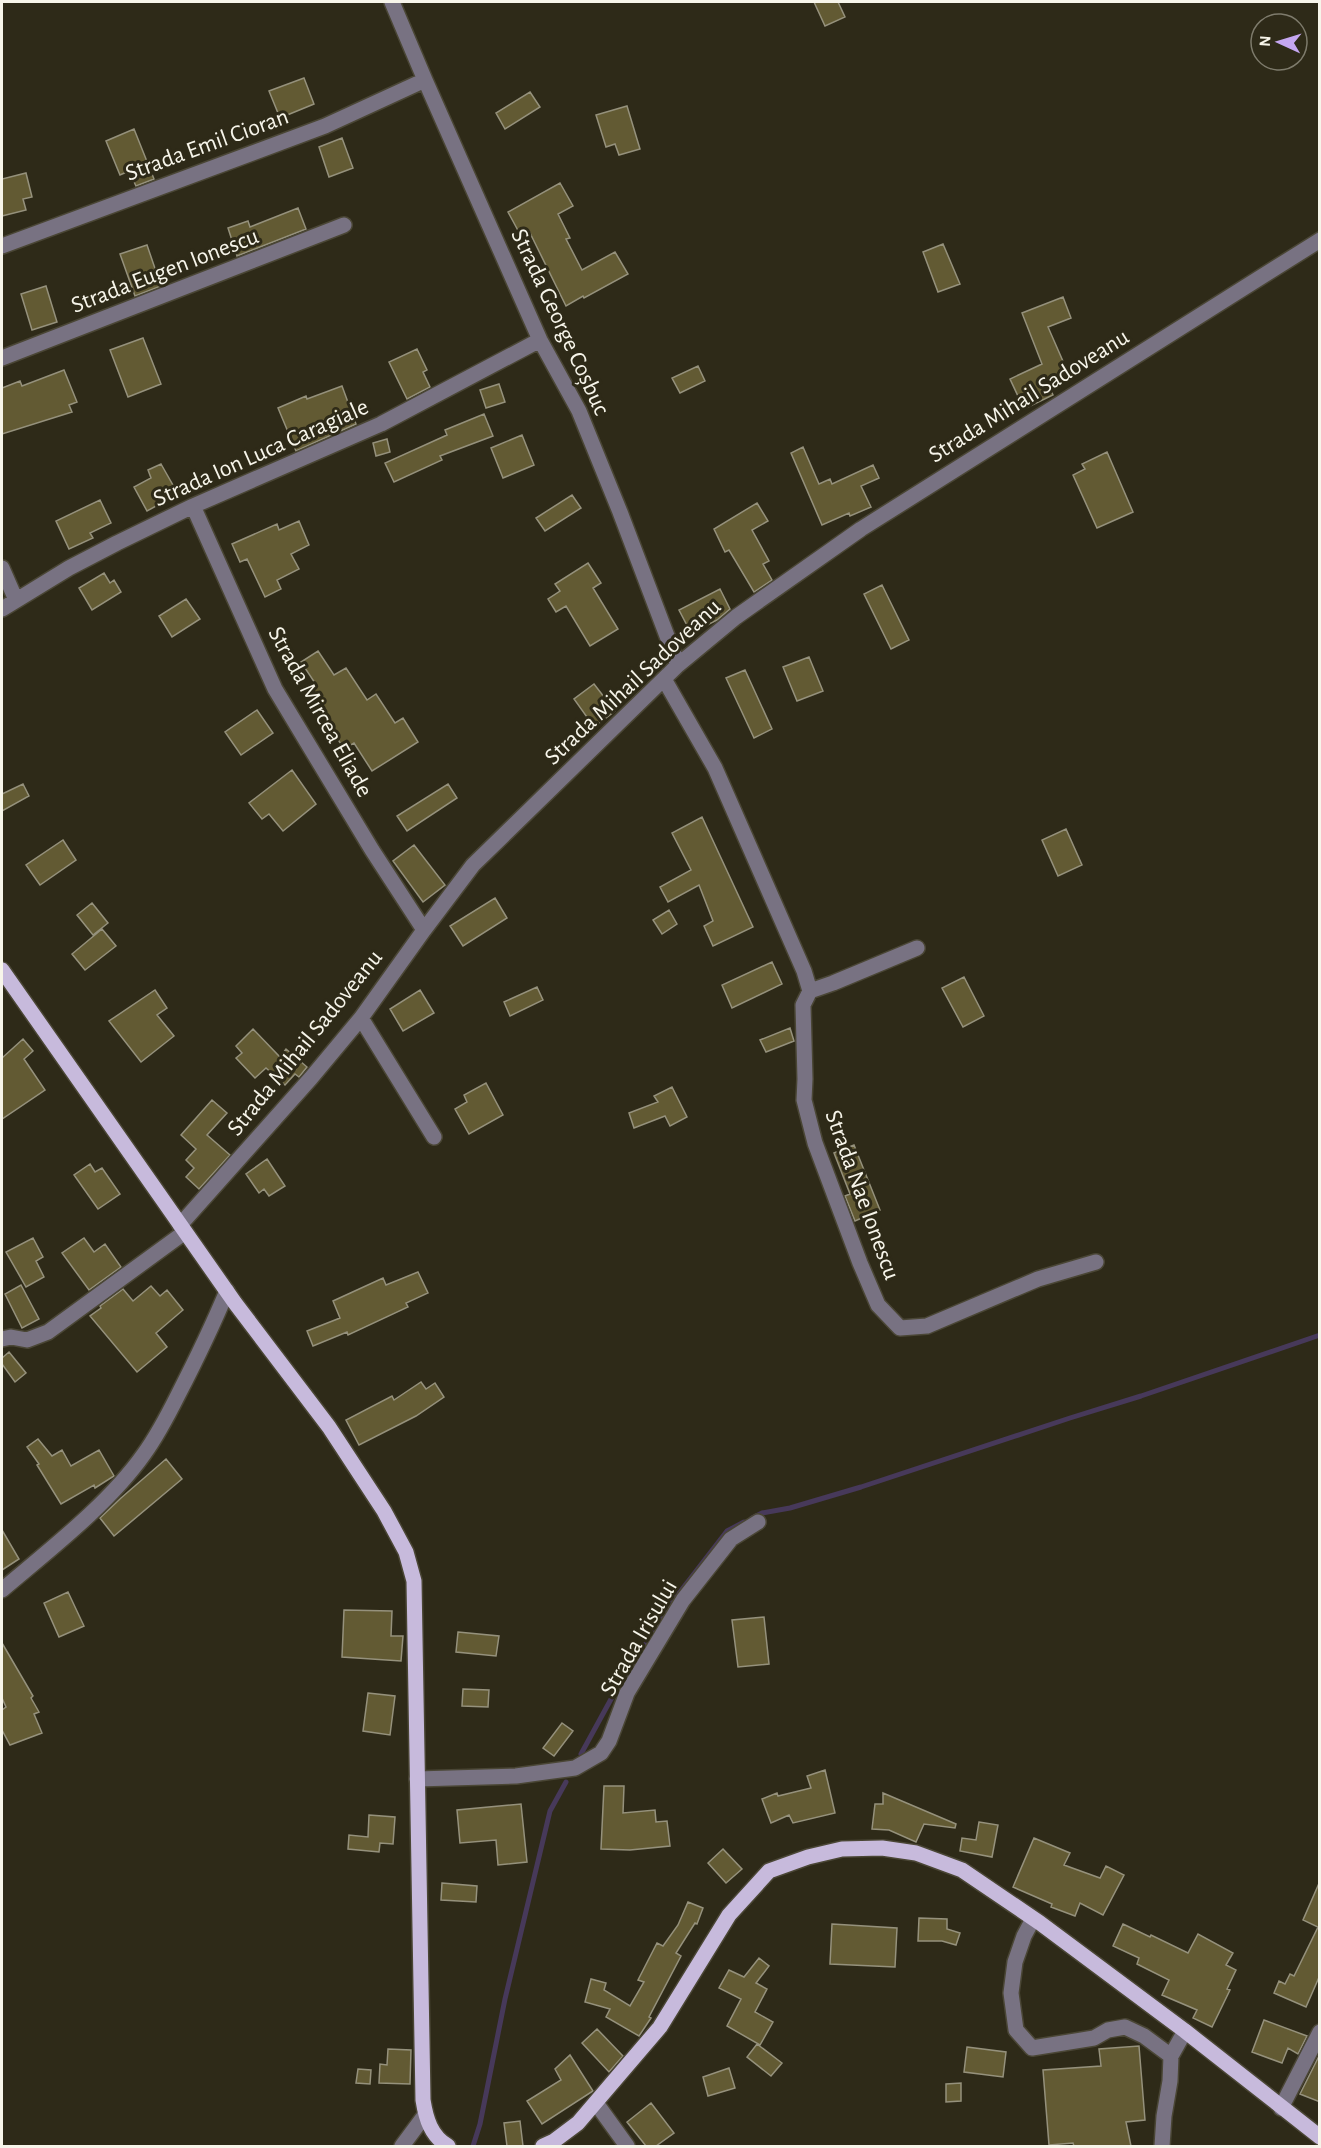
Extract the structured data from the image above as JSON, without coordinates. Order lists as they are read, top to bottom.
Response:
{
  "streets": {
    "street": [
      "Strada Emil Cioran",
      "Strada Eugen Ionescu",
      "Strada George Coșbuc",
      "Strada Mihail Sadoveanu",
      "Strada Ion Luca Caragiale",
      "Strada Mircea Eliade",
      "Strada Nae Ionescu",
      "Strada Irisului"
    ]
  },
  "crossings": [
    ["Strada Emil Cioran", "Strada George Coșbuc"],
    ["Strada George Coșbuc", "Strada Mihail Sadoveanu"],
    ["Strada George Coșbuc", "Strada Ion Luca Caragiale"],
    ["Strada Mihail Sadoveanu", "Strada Mircea Eliade"],
    ["Strada Ion Luca Caragiale", "Strada Mircea Eliade"]
  ],
  "north": "left"
}
